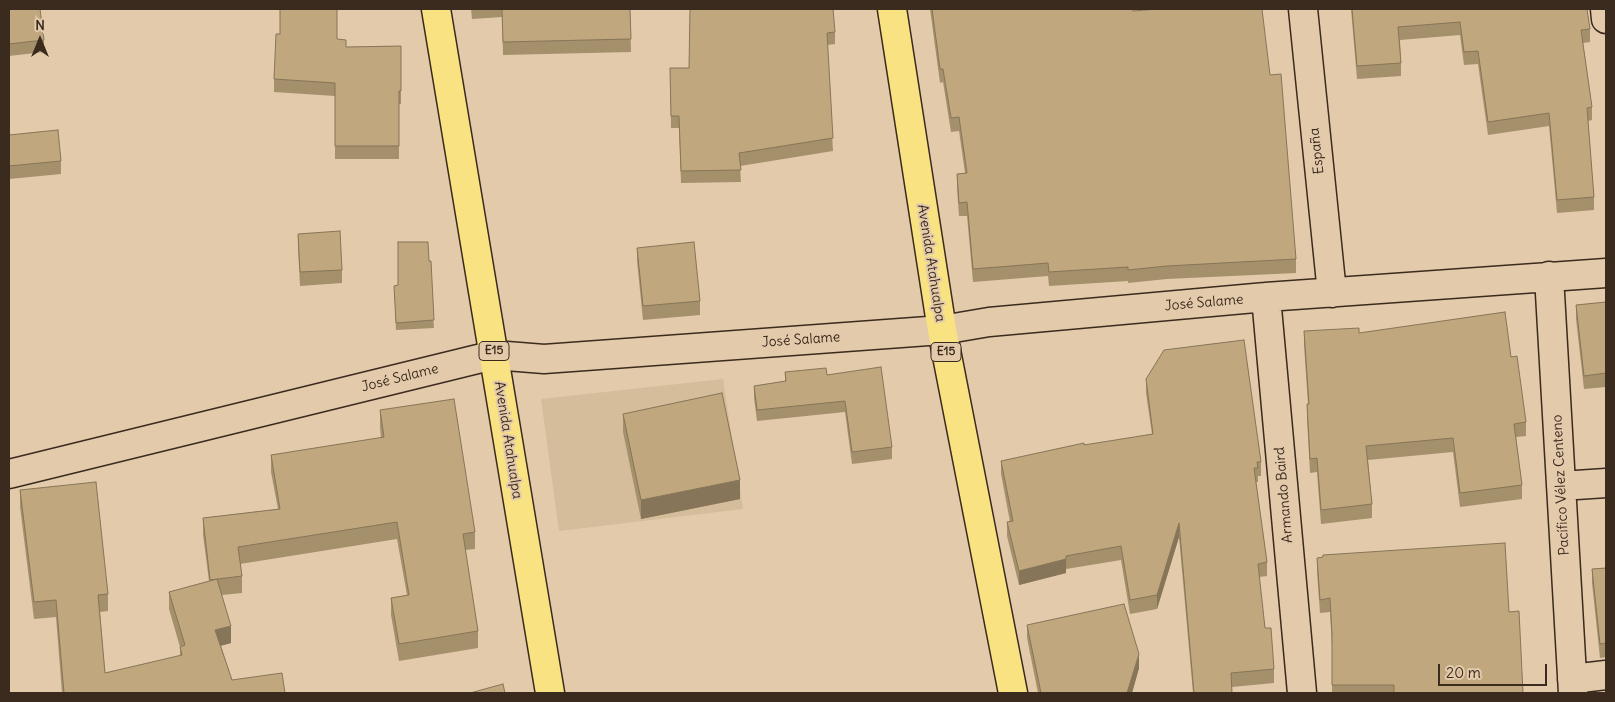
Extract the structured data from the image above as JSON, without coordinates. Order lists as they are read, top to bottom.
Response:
{
  "streets": {
    "highway": ["Avenida Atahualpa", "E15"],
    "street": [
      "España",
      "José Salame",
      "Pacífico Vélez Centeno",
      "Armando Baird"
    ]
  },
  "crossings": [
    ["España", "José Salame"],
    ["Avenida Atahualpa", "José Salame"],
    ["José Salame", "Pacífico Vélez Centeno"],
    ["José Salame", "Armando Baird"]
  ],
  "scale_bar": "20 m",
  "north": "top"
}
